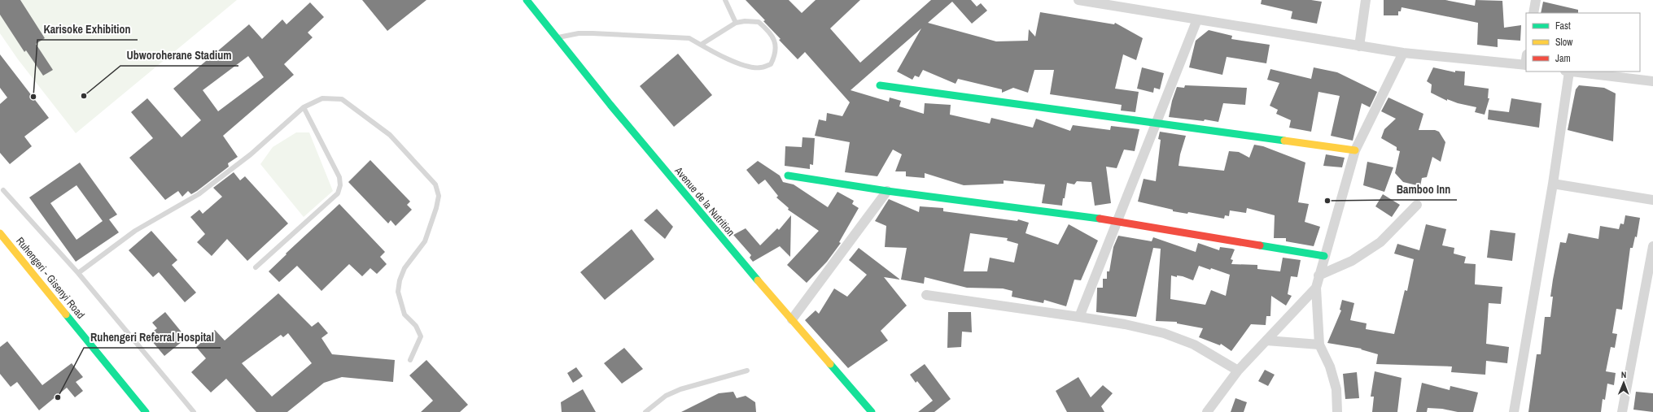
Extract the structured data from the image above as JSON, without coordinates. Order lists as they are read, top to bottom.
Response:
{
  "streets": {
    "main road": ["Avenue de la Nutrition", "Ruhengeri - Gisenyi Road"]
  },
  "places": [
    "Ubworoherane Stadium",
    "Karisoke Exhibition",
    "Bamboo Inn",
    "Ruhengeri Referral Hospital"
  ],
  "legend": ["Fast", "Slow", "Jam"],
  "north": "top"
}
